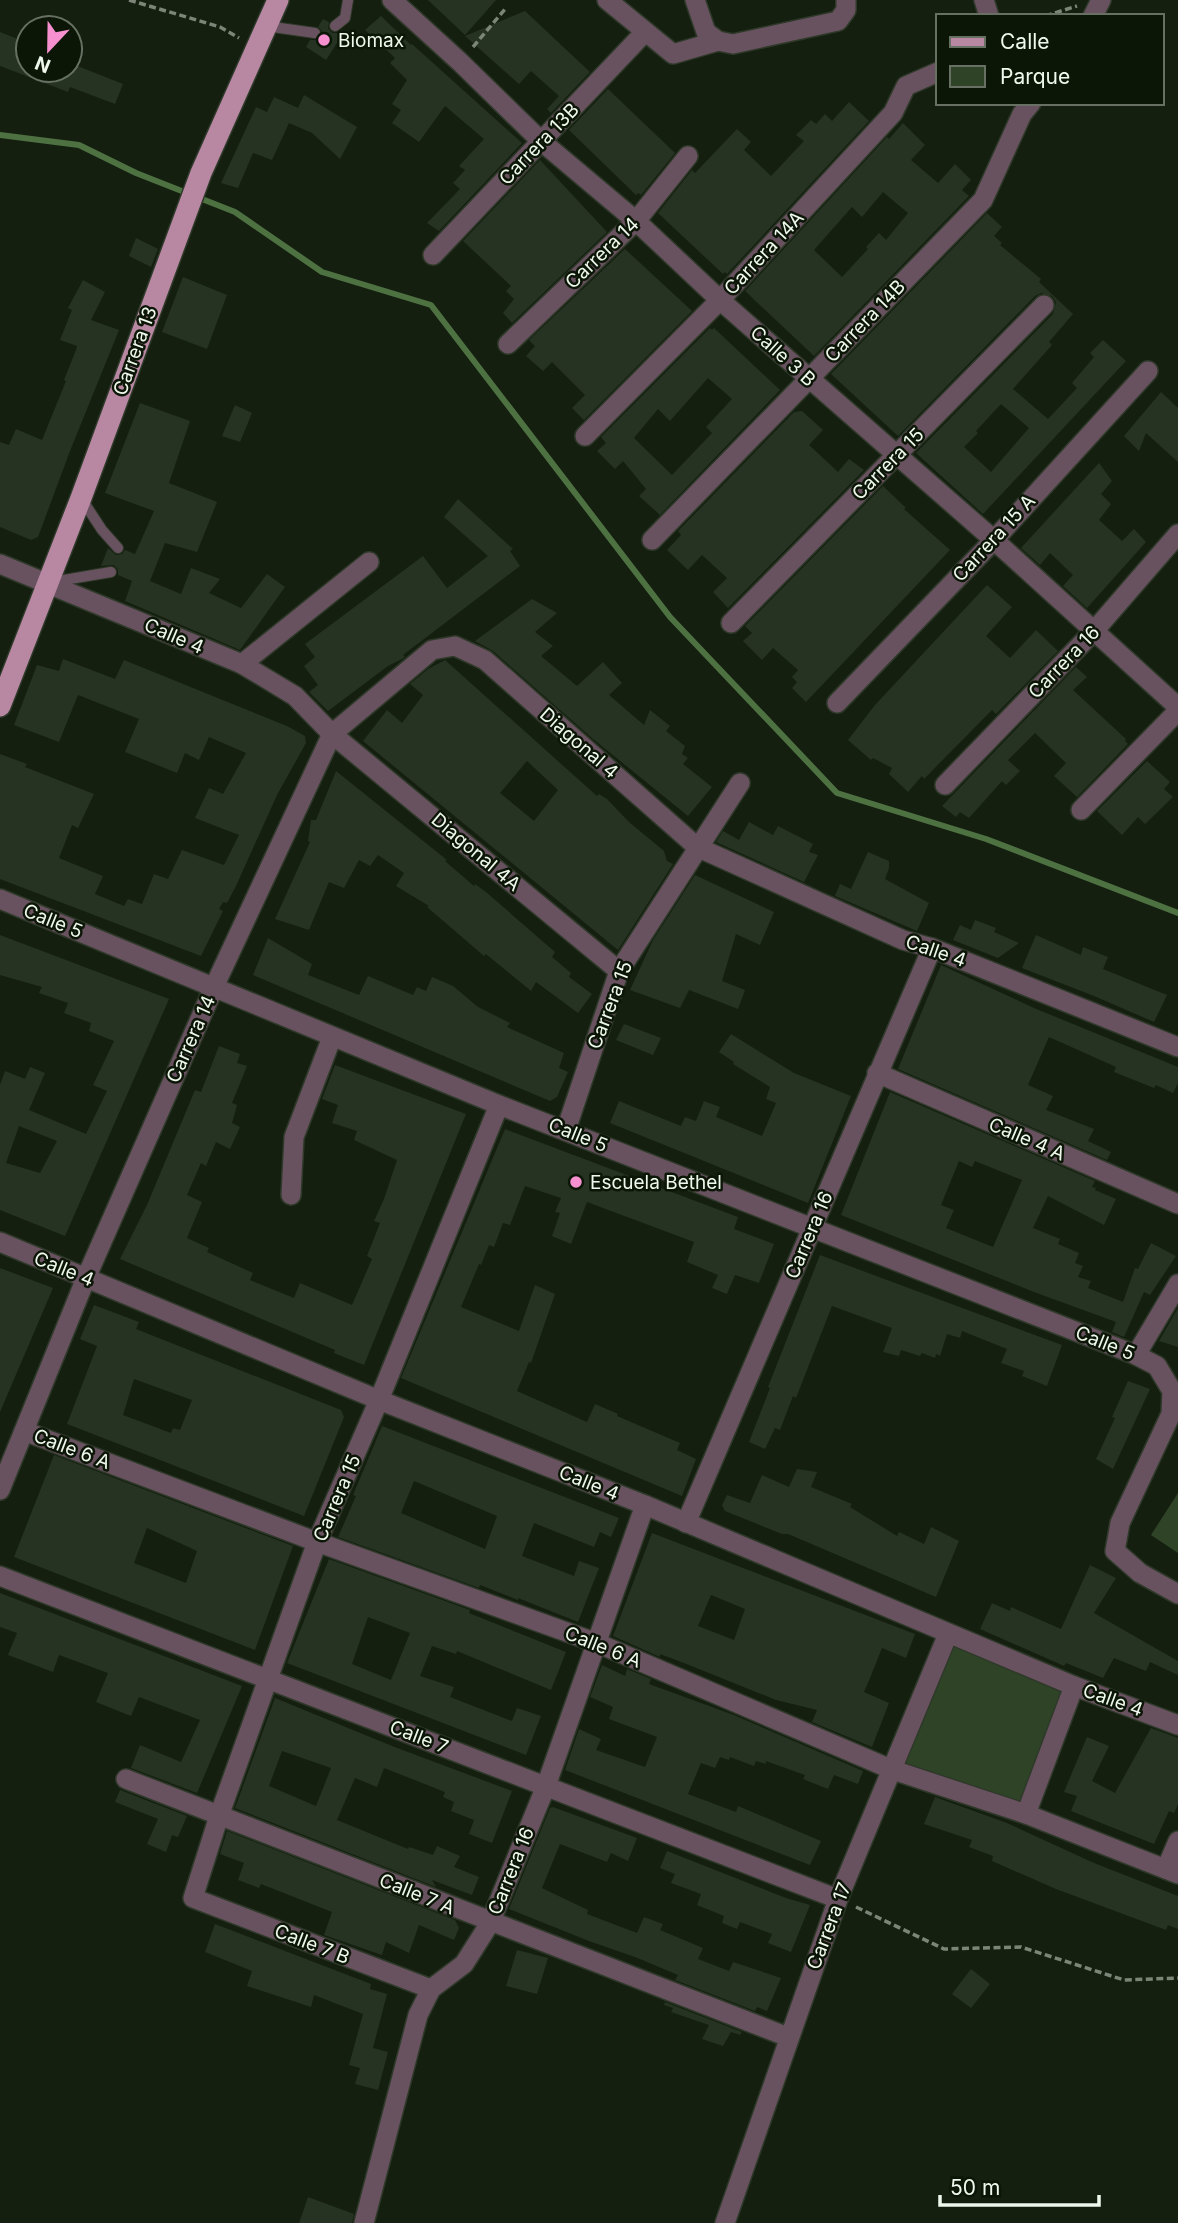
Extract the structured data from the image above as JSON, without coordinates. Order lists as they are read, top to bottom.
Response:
{
  "streets": {
    "main road": ["Carrera 13"],
    "street": [
      "Carrera 13B",
      "Carrera 14",
      "Carrera 14A",
      "Carrera 14B",
      "Calle 3 B",
      "Carrera 15",
      "Carrera 15 A",
      "Calle 4",
      "Carrera 16",
      "Diagonal 4",
      "Diagonal 4A",
      "Calle 5",
      "Calle 4 A",
      "Calle 6 A",
      "Calle 7",
      "Calle 7 A",
      "Carrera 17",
      "Calle 7 B"
    ]
  },
  "crossings": [
    ["Carrera 13B", "Calle 3 B"],
    ["Carrera 14", "Calle 3 B"],
    ["Carrera 14", "Calle 4"],
    ["Carrera 14", "Diagonal 4"],
    ["Carrera 14", "Diagonal 4A"],
    ["Carrera 14", "Calle 5"],
    ["Carrera 14", "Calle 6 A"],
    ["Carrera 14A", "Calle 3 B"],
    ["Carrera 14B", "Calle 3 B"],
    ["Carrera 13", "Calle 4"],
    ["Calle 3 B", "Carrera 15"],
    ["Calle 3 B", "Carrera 15 A"],
    ["Calle 3 B", "Carrera 16"],
    ["Carrera 15", "Calle 4"],
    ["Carrera 15", "Diagonal 4"],
    ["Carrera 15", "Diagonal 4A"],
    ["Carrera 15", "Calle 5"],
    ["Carrera 15", "Calle 6 A"],
    ["Carrera 15", "Calle 7"],
    ["Carrera 15", "Calle 7 A"],
    ["Carrera 15", "Calle 7 B"],
    ["Calle 4", "Carrera 16"],
    ["Calle 4", "Diagonal 4"],
    ["Calle 4", "Diagonal 4A"],
    ["Calle 4", "Carrera 17"],
    ["Carrera 16", "Calle 5"],
    ["Carrera 16", "Calle 4 A"],
    ["Carrera 16", "Calle 6 A"],
    ["Carrera 16", "Calle 7"],
    ["Carrera 16", "Calle 7 A"],
    ["Carrera 16", "Calle 7 B"],
    ["Calle 6 A", "Carrera 17"],
    ["Calle 7", "Carrera 17"],
    ["Calle 7 A", "Carrera 17"]
  ],
  "places": ["Biomax", "Escuela Bethel"],
  "legend": ["Calle", "Parque"],
  "scale_bar": "50 m",
  "north": "bottom"
}
